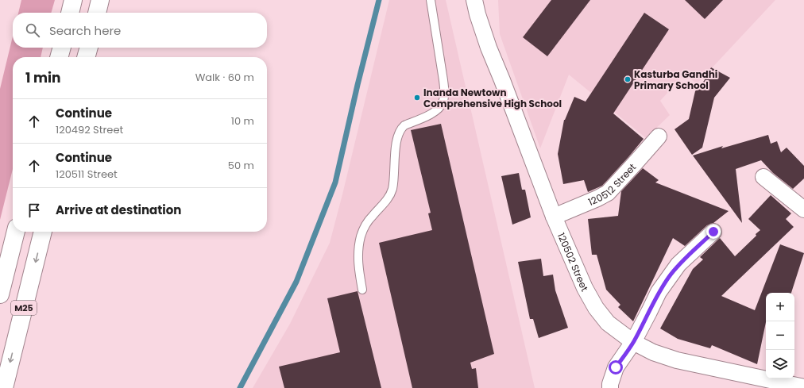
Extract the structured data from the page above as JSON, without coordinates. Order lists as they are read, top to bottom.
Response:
{
  "streets": {
    "main road": ["M25"],
    "street": ["120512 Street", "120502 Street"]
  },
  "crossings": [
    ["120512 Street", "120502 Street"]
  ],
  "places": ["Kasturba Gandhi Primary School", "Inanda Newtown Comprehensive High School"],
  "page": {
    "search": "Search here",
    "heading": ["1 min", "Walk · 60 m"],
    "list": [
      ["Continue", "120492 Street", "10 m"],
      ["Continue", "120511 Street", "50 m"],
      "Arrive at destination"
    ],
    "map_buttons": ["+", "−"]
  }
}
